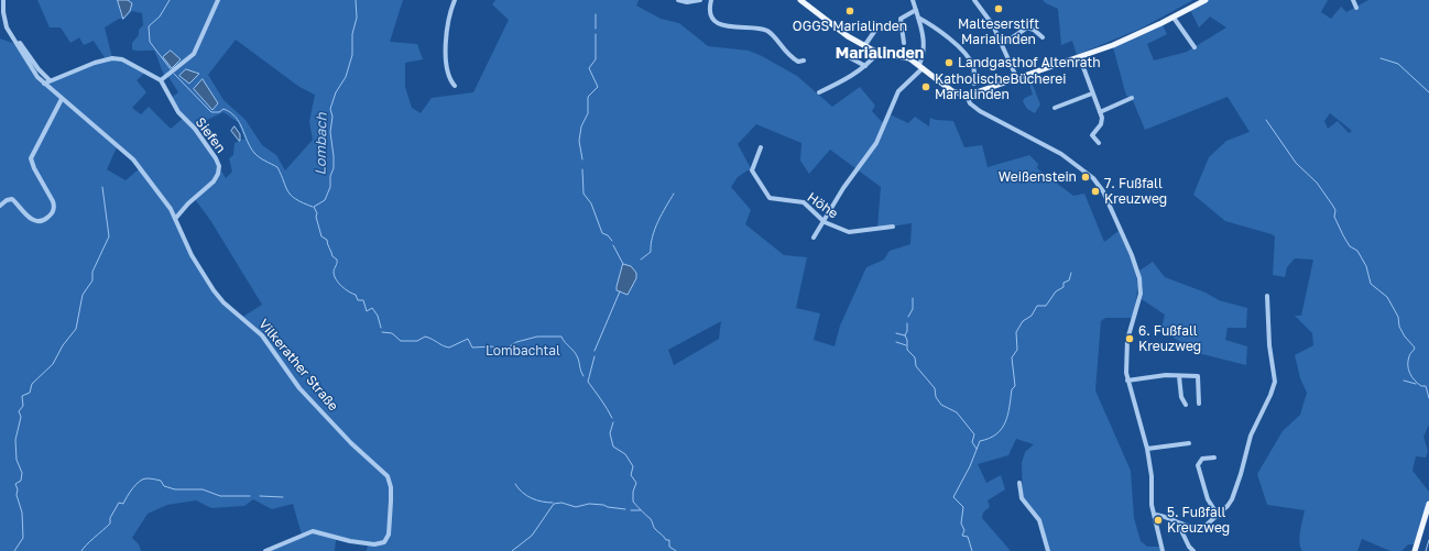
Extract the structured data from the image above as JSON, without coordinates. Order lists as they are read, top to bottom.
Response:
{
  "streets": {
    "street": ["Siefen", "Höhe", "Vilkerather Straße"]
  },
  "crossings": [
    ["Siefen", "Vilkerather Straße"]
  ],
  "districts": ["Marialinden"],
  "water": ["Lombach"],
  "parks": ["Lombachtal"],
  "places": [
    "Malteserstift Marialinden",
    "OGGS Marialinden",
    "Landgasthof Altenrath",
    "KatholischeBücherei Marialinden",
    "Weißenstein",
    "7. Fußfall Kreuzweg",
    "6. Fußfall Kreuzweg",
    "5. Fußfall Kreuzweg"
  ]
}
